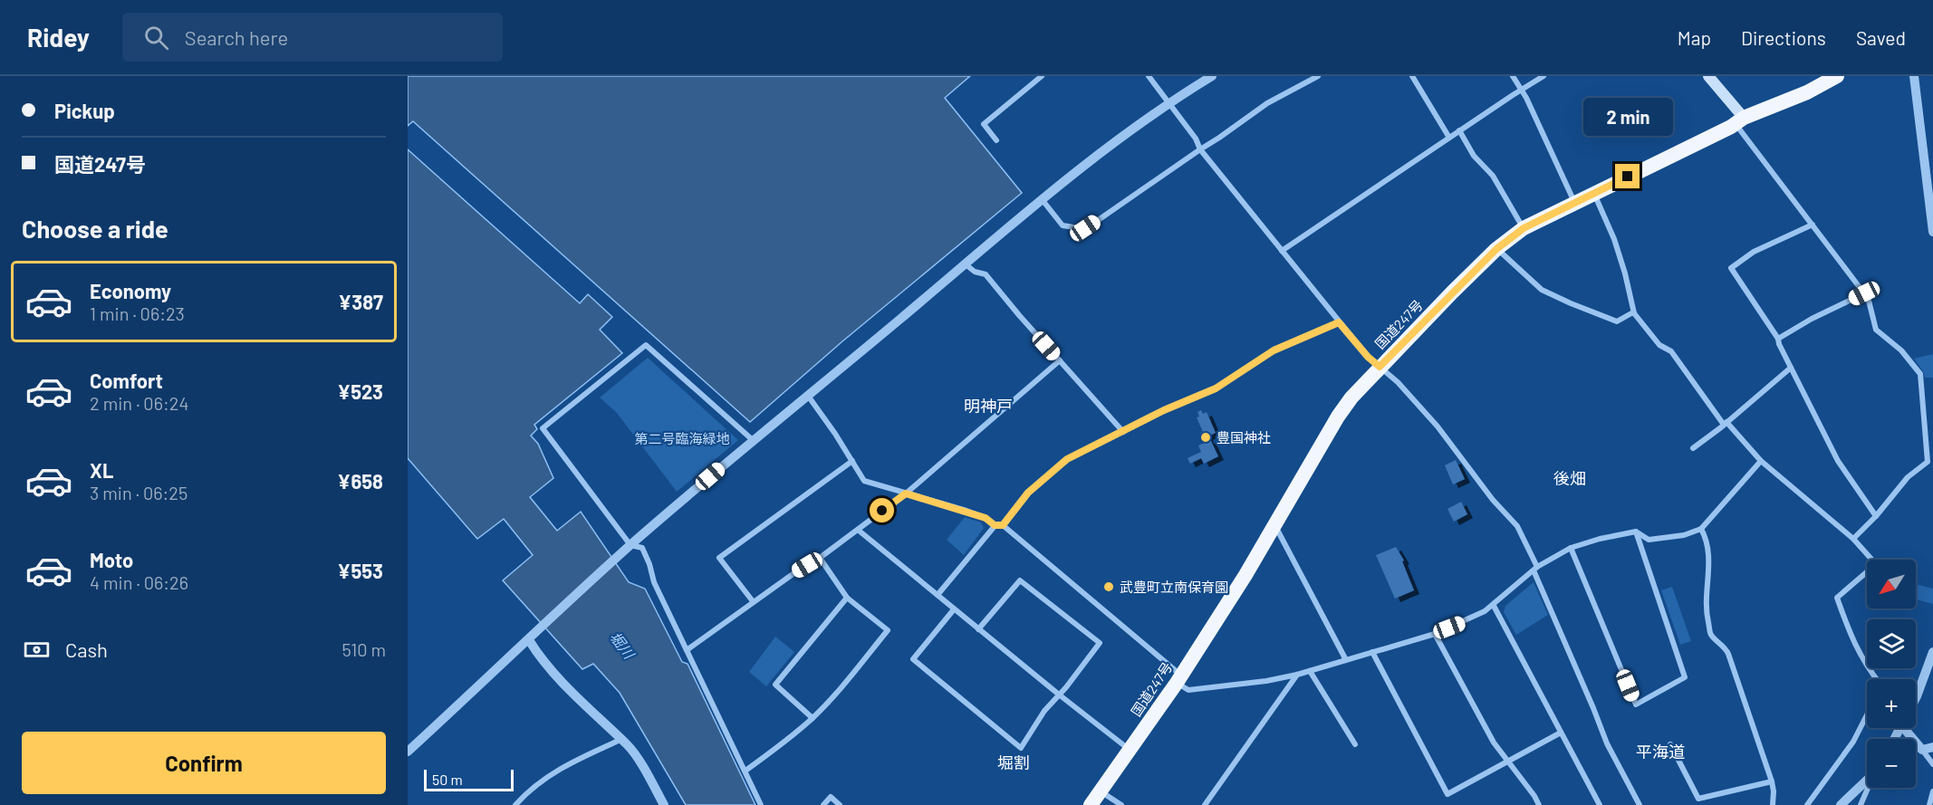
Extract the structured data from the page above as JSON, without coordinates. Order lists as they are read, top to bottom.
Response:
{
  "streets": {
    "highway": ["国道247号"]
  },
  "districts": [
    "明神戸",
    "後畑",
    "平海道",
    "堀割"
  ],
  "water": ["堀川"],
  "parks": ["第二号臨海緑地"],
  "places": ["豊国神社", "武豊町立南保育園"],
  "scale_bar": "50 m",
  "north": "bottom left",
  "page": {
    "header": "Ridey",
    "search": "Search here",
    "nav": ["Map", "Directions", "Saved"],
    "banner": ["Pickup", "国道247号"],
    "bubble": "2 min",
    "heading": "Choose a ride",
    "list": [
      {
        "name": "Economy",
        "note": "1 min · 06:23",
        "value": "¥387"
      },
      {
        "name": "Comfort",
        "note": "2 min · 06:24",
        "value": "¥523"
      },
      {
        "name": "XL",
        "note": "3 min · 06:25",
        "value": "¥658"
      },
      {
        "name": "Moto",
        "note": "4 min · 06:26",
        "value": "¥553"
      }
    ],
    "map_buttons": ["+", "−"],
    "pay": ["Cash", "510 m"],
    "buttons": "Confirm",
    "scale": "50 m"
  }
}
